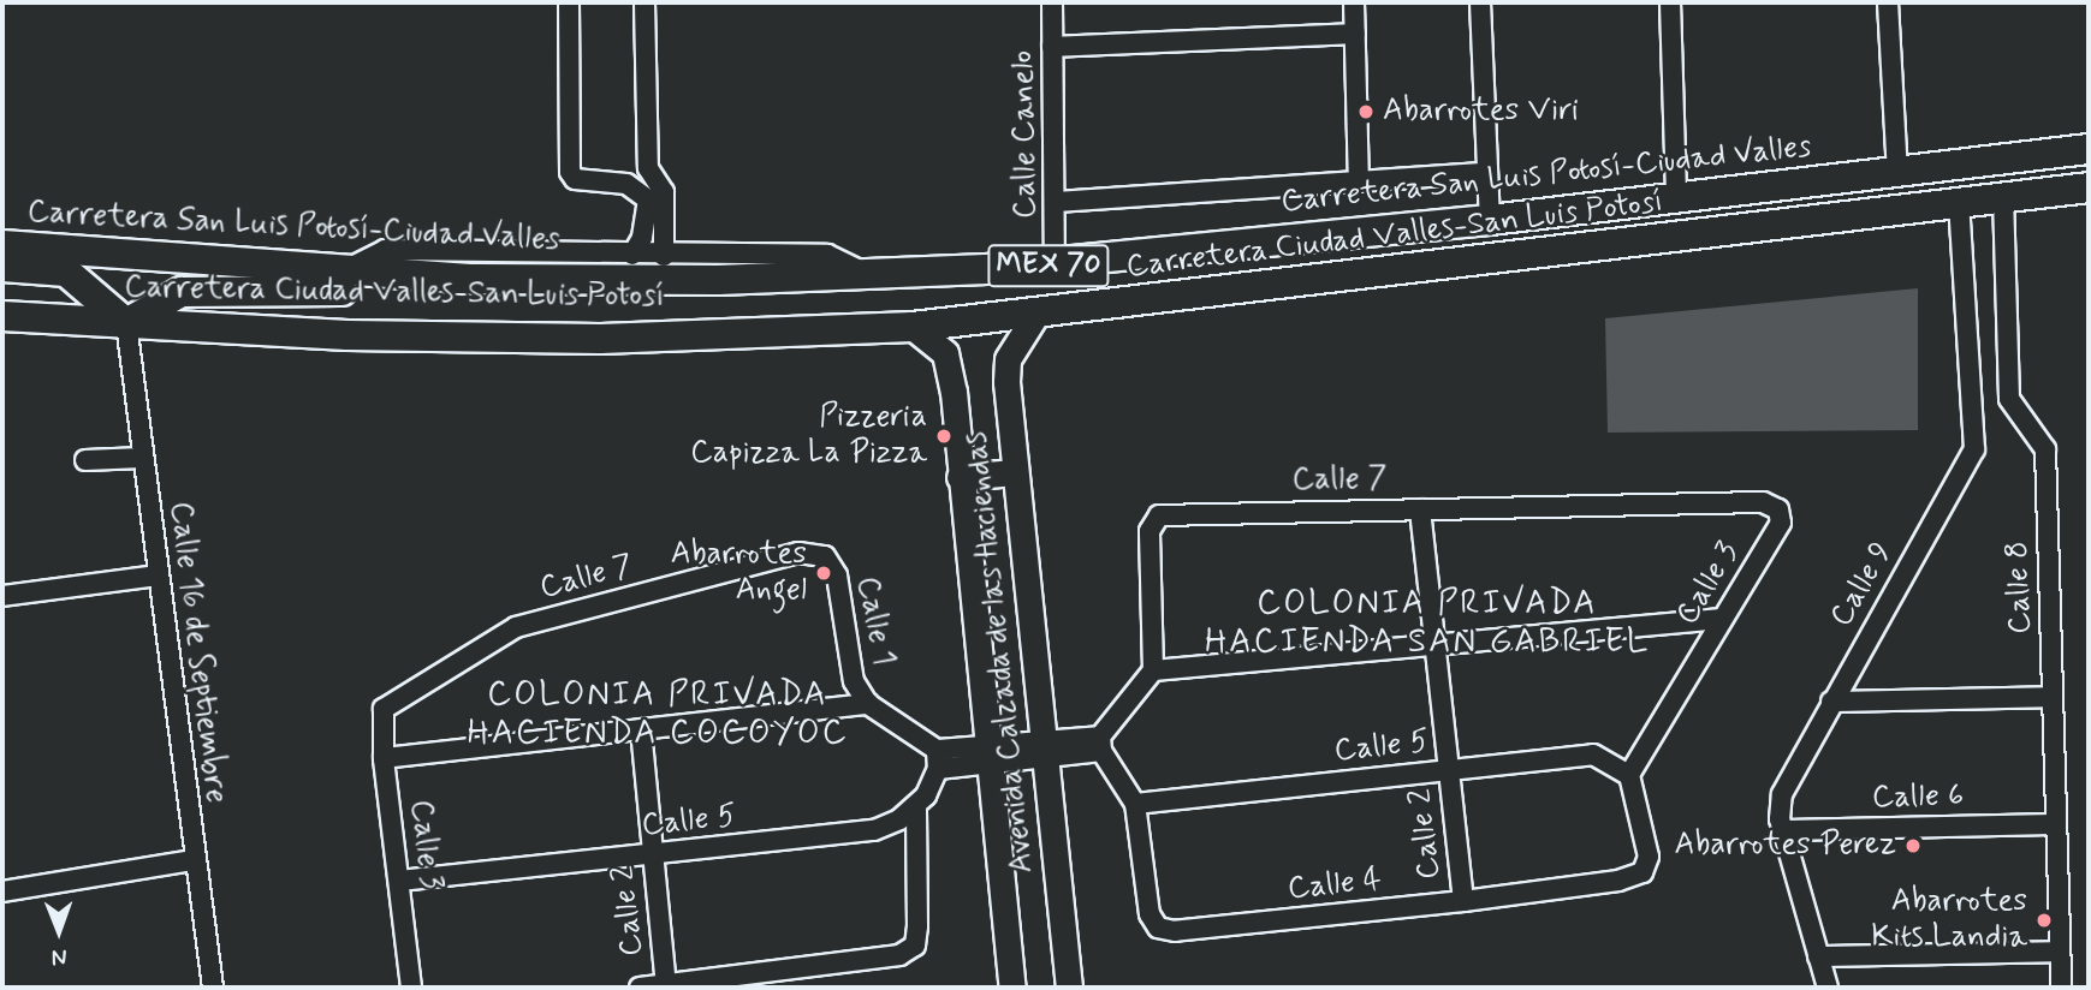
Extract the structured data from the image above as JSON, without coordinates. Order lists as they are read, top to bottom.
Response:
{
  "streets": {
    "main road": ["Carretera San Luis Potosí-Ciudad Valles", "Carretera Ciudad Valles-San Luis Potosí", "MEX 70"],
    "street": [
      "Calle Canelo",
      "Calle 7",
      "Calle 3",
      "Calle 9",
      "Calle 8",
      "Calle 1",
      "Calle 16 de Septiembre",
      "Avenida Calzada de las Haciendas",
      "Calle 5",
      "Calle 6",
      "Calle 2",
      "Calle 4"
    ]
  },
  "crossings": [
    ["Calle Canelo", "Carretera San Luis Potosí-Ciudad Valles"],
    ["Carretera Ciudad Valles-San Luis Potosí", "Calle 9"],
    ["Carretera Ciudad Valles-San Luis Potosí", "Calle 16 de Septiembre"],
    ["Carretera Ciudad Valles-San Luis Potosí", "Avenida Calzada de las Haciendas"],
    ["Calle 7", "Calle 3"],
    ["Calle 7", "Calle 1"],
    ["Calle 7", "Calle 2"],
    ["Calle 3", "Calle 5"],
    ["Calle 3", "Calle 4"],
    ["Calle 9", "Calle 6"],
    ["Calle 8", "Calle 6"],
    ["Calle 1", "Calle 5"],
    ["Calle 5", "Calle 2"],
    ["Calle 5", "Calle 4"],
    ["Calle 2", "Calle 4"]
  ],
  "districts": ["COLONIA PRIVADA HACIENDA SAN GABRIEL", "COLONIA PRIVADA HACIENDA COCOYOC"],
  "places": [
    "Abarrotes Viri",
    "Pizzeria Capizza La Pizza",
    "Abarrotes Angel",
    "Abarrotes Perez",
    "Abarrotes Kits Landia"
  ],
  "north": "bottom"
}
